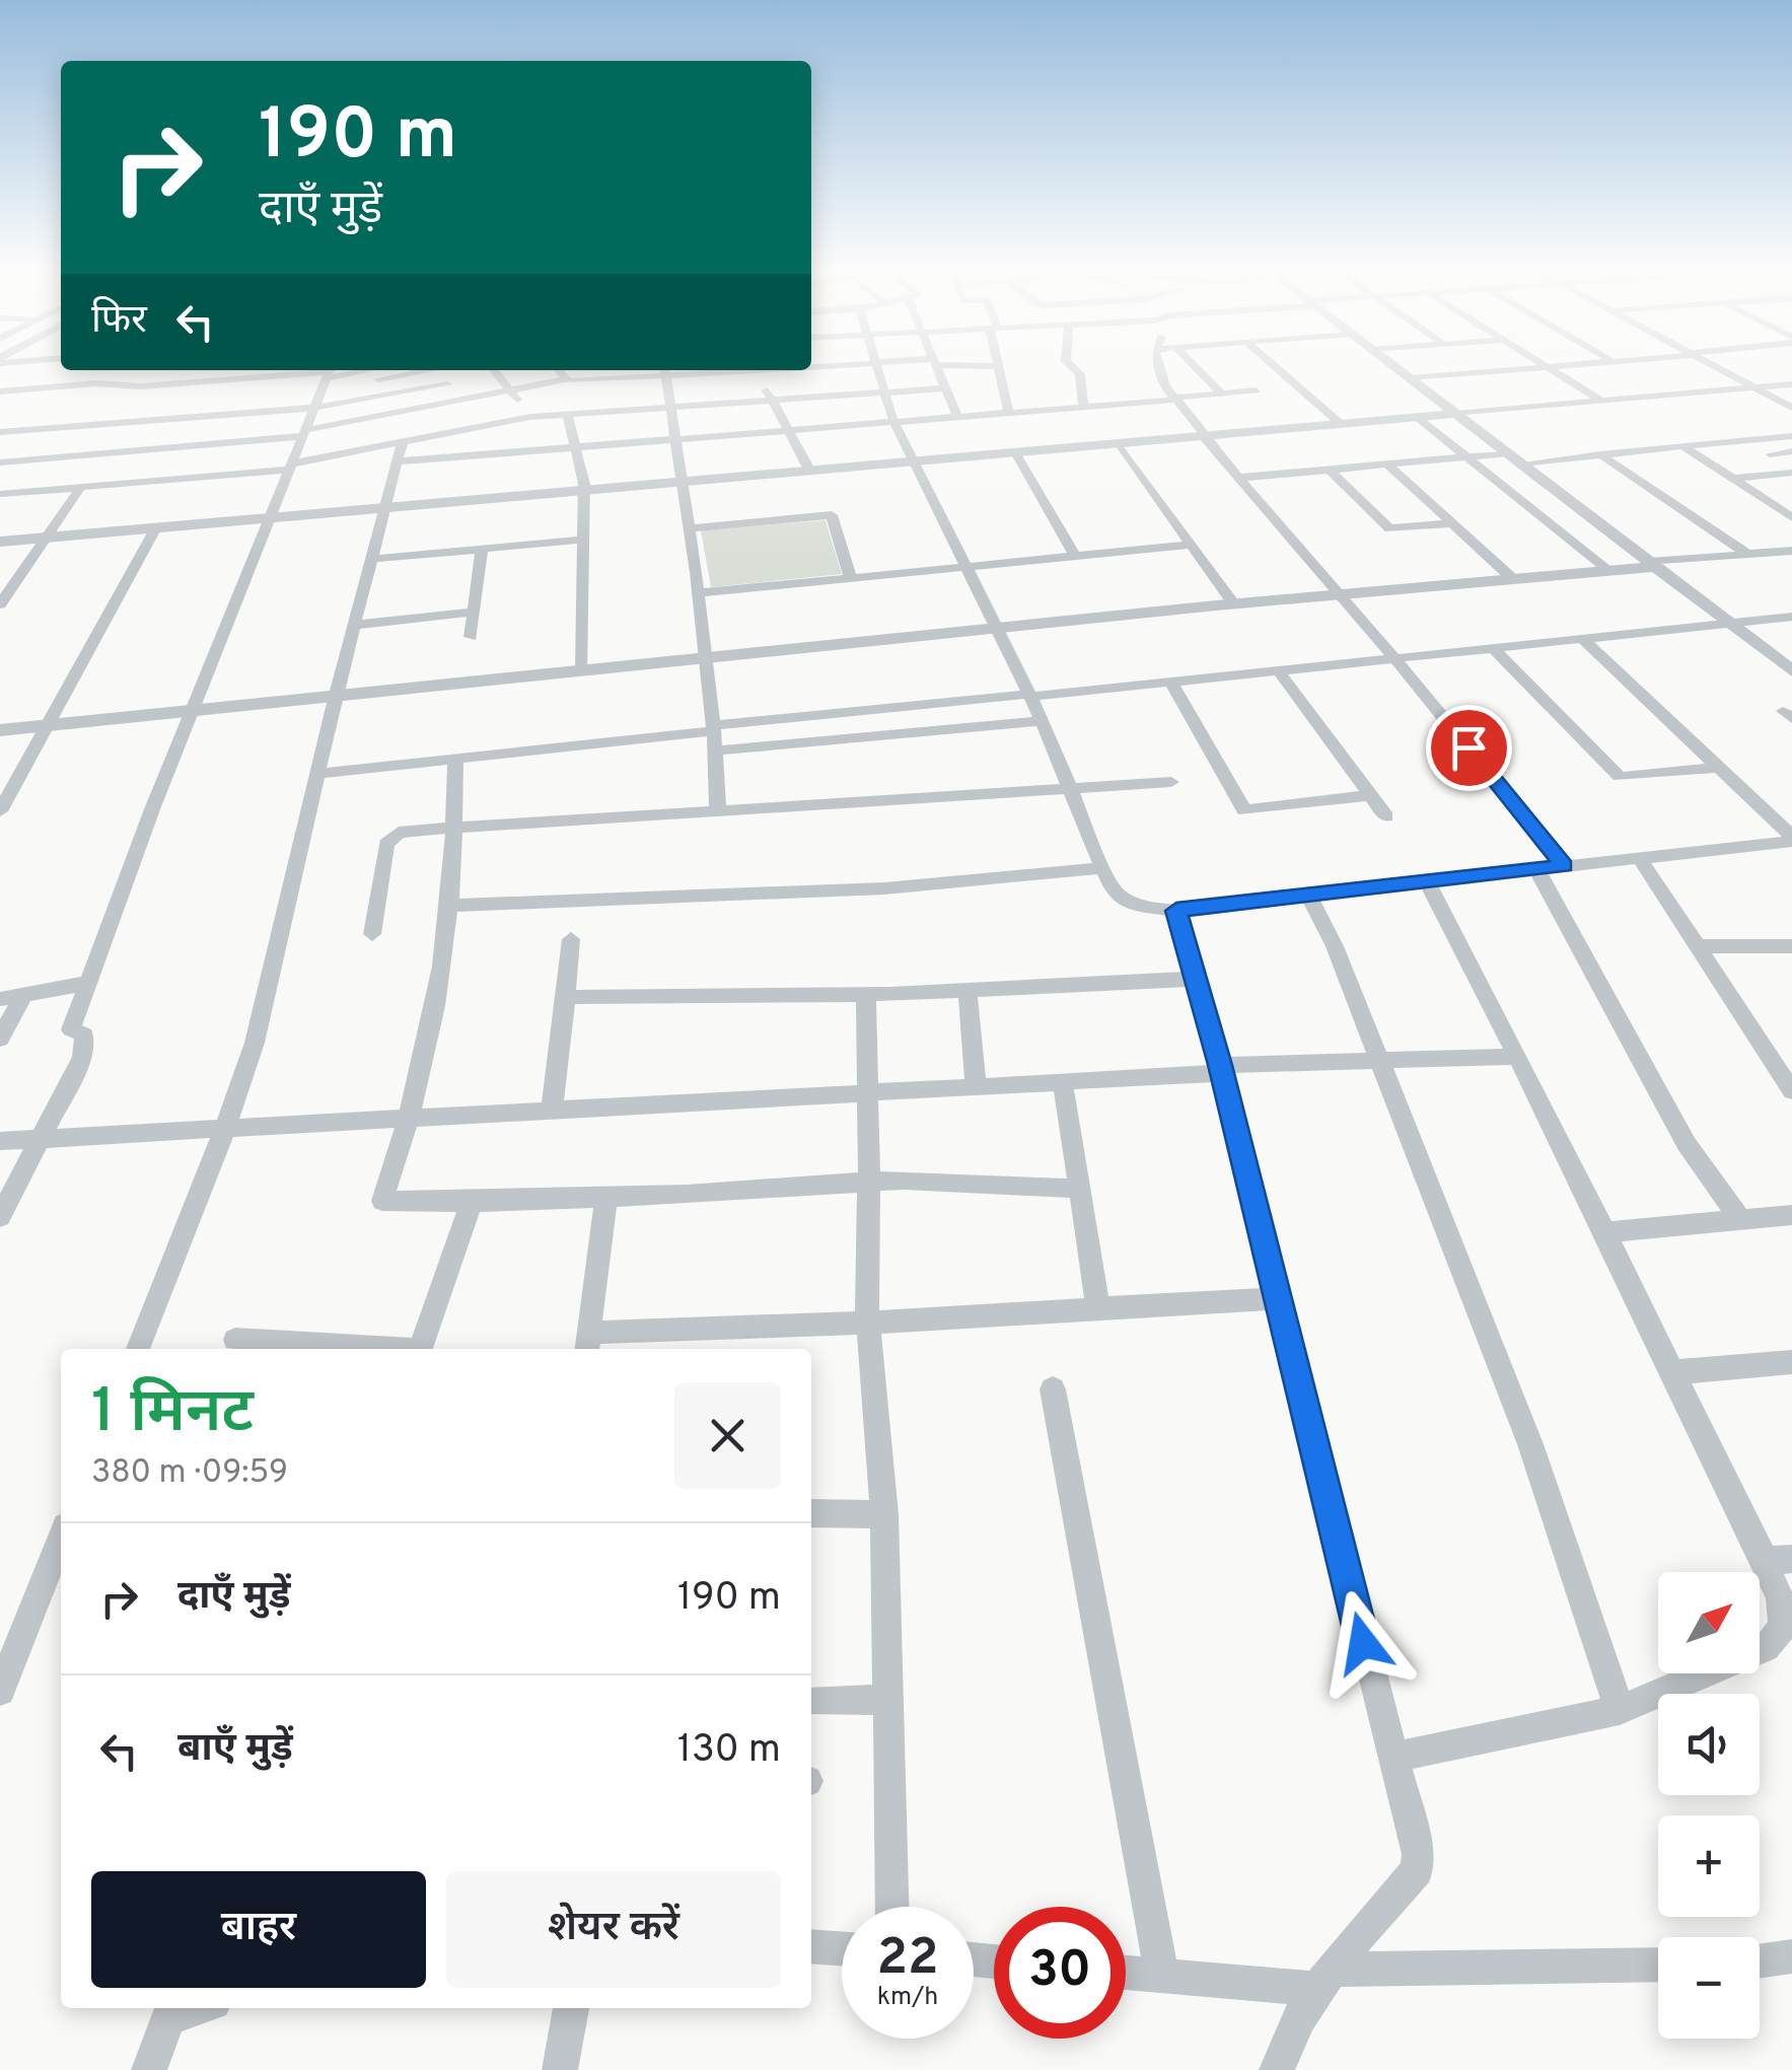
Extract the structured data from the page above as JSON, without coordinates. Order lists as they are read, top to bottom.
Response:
{
  "north": "top right",
  "page": {
    "turn": ["190 m", "दाएँ मुड़ें"],
    "then": "फिर",
    "heading": ["1 मिनट", "380 m · 09:59"],
    "list": [
      {
        "name": "दाएँ मुड़ें",
        "value": "190 m"
      },
      {
        "name": "बाएँ मुड़ें",
        "value": "130 m"
      }
    ],
    "map_buttons": ["+", "−"],
    "buttons": ["बाहर", "शेयर करें"],
    "speed": "22 km/h",
    "limit": "30"
  }
}
